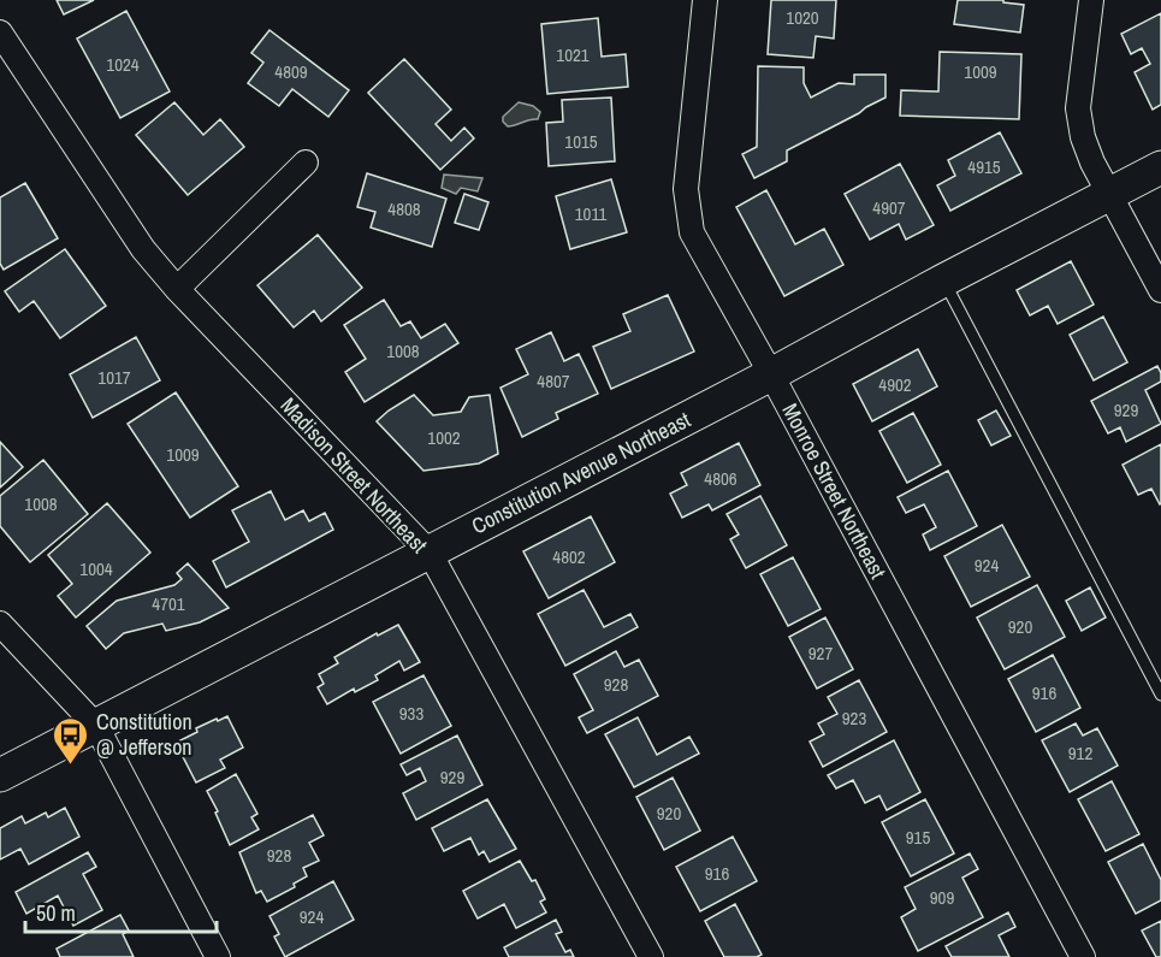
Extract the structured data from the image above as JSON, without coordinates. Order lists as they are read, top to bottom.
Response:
{
  "streets": {
    "street": ["Constitution Avenue Northeast", "Madison Street Northeast", "Monroe Street Northeast"]
  },
  "crossings": [
    ["Constitution Avenue Northeast", "Madison Street Northeast"],
    ["Constitution Avenue Northeast", "Monroe Street Northeast"]
  ],
  "places": {
    "bus stop": ["Constitution @ Jefferson"]
  },
  "house_numbers": [
    "1020",
    "1021",
    "1024",
    "4809",
    "1009",
    "1015",
    "4915",
    "4907",
    "4808",
    "1011",
    "1008",
    "1017",
    "4807",
    "4902",
    "929",
    "1002",
    "1009",
    "4806",
    "1008",
    "4802",
    "924",
    "1004",
    "4701",
    "920",
    "927",
    "928",
    "916",
    "933",
    "923",
    "912",
    "929",
    "920",
    "915",
    "928",
    "916",
    "909",
    "924"
  ],
  "scale_bar": "50 m"
}
